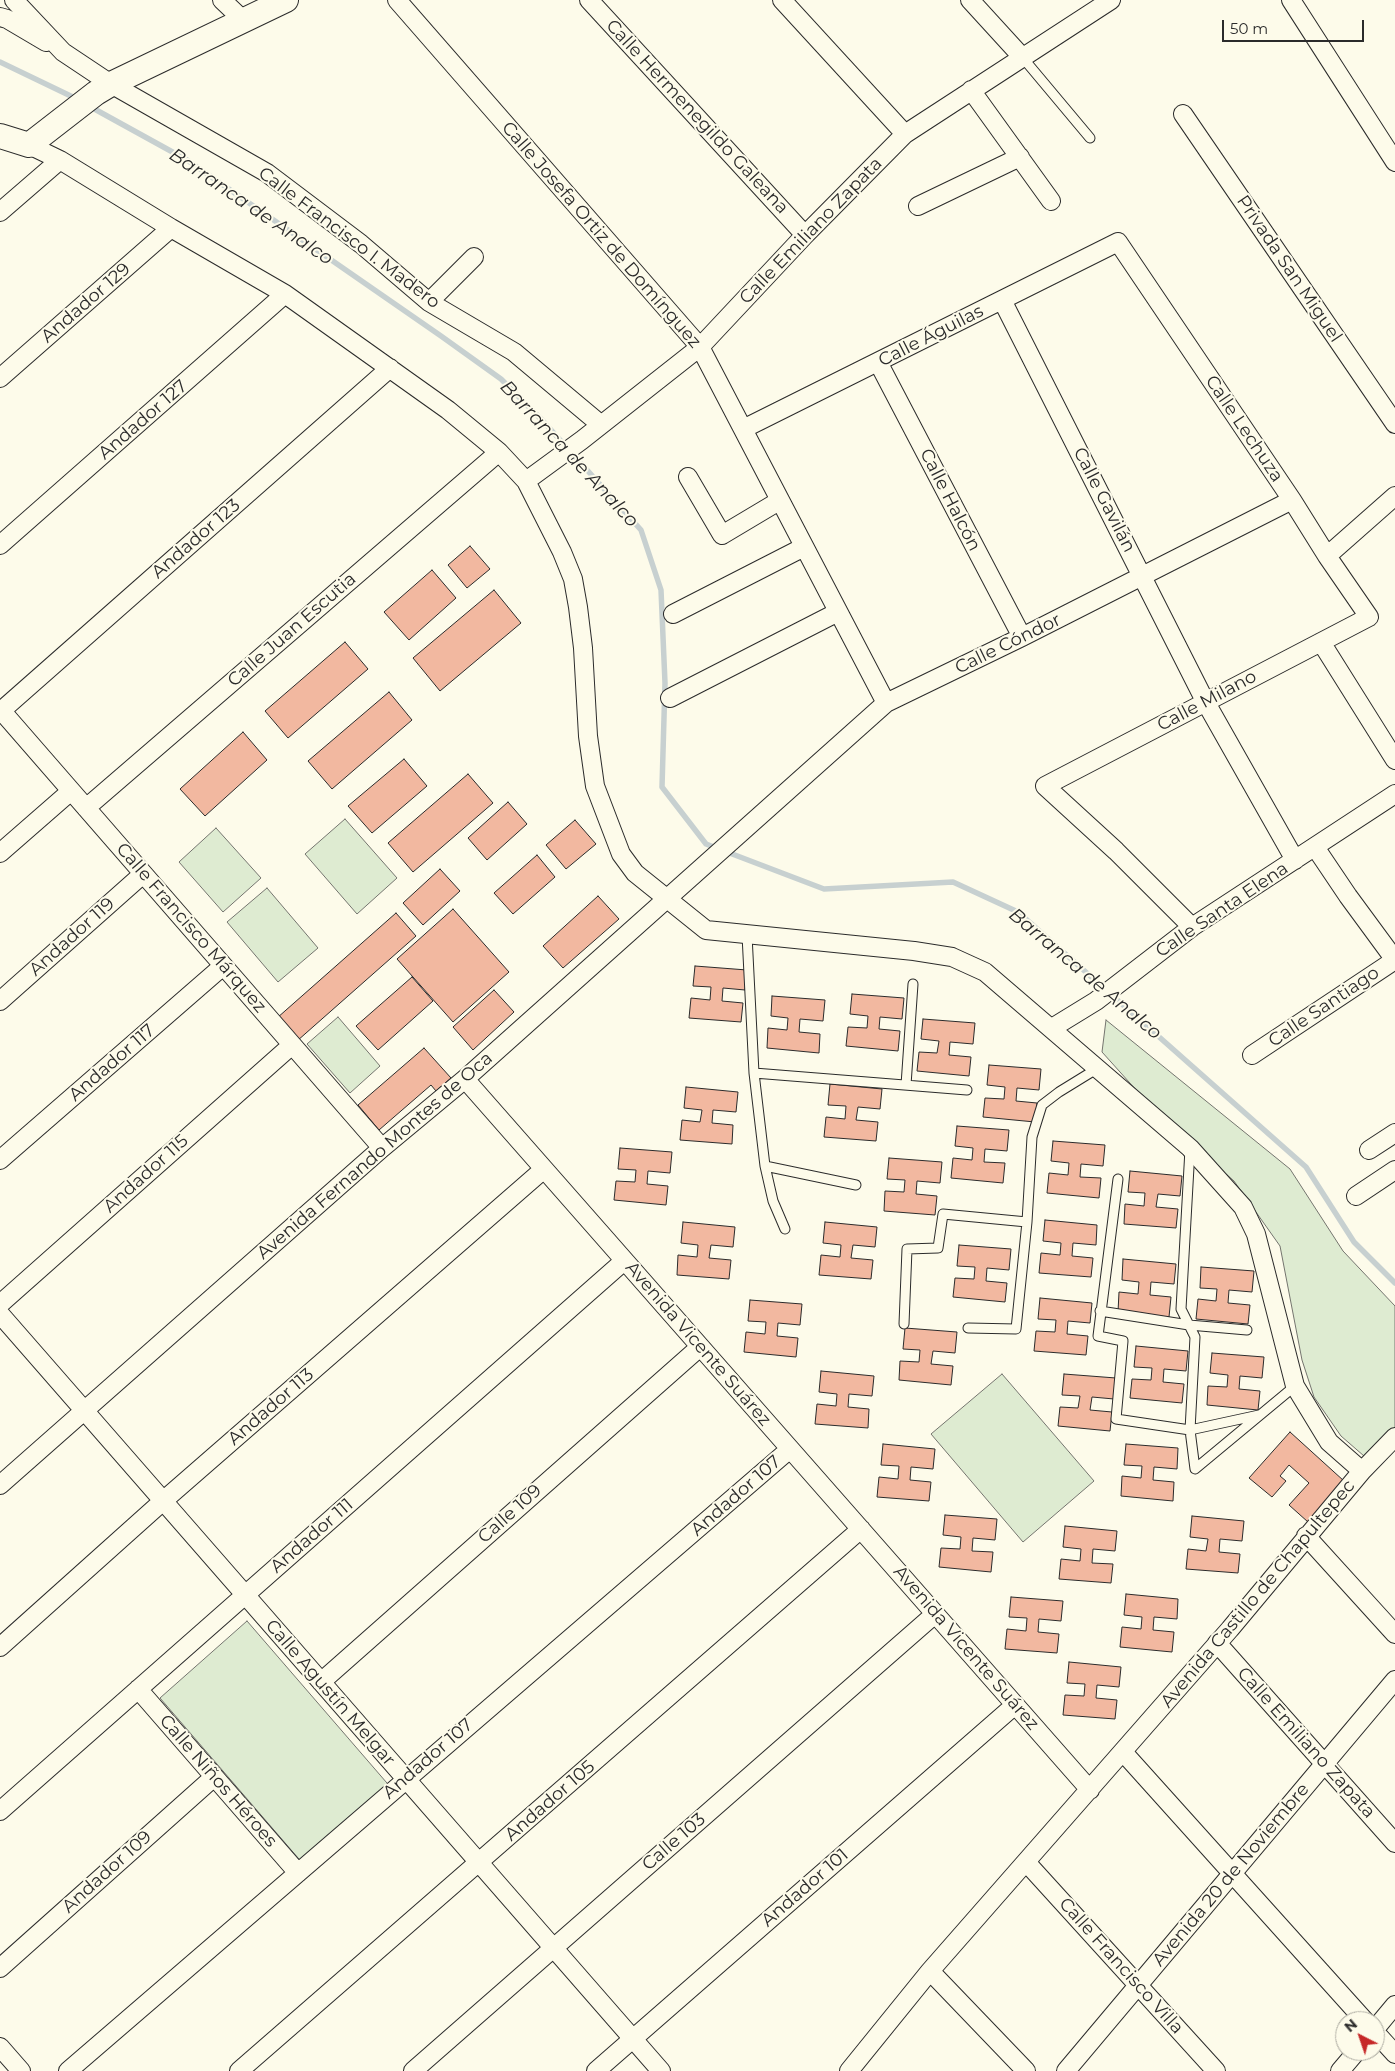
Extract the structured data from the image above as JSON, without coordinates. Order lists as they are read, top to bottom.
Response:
{
  "streets": {
    "street": [
      "Calle Hermenegildo Galeana",
      "Calle Emiliano Zapata",
      "Calle Josefa Ortiz de Domínguez",
      "Calle Francisco I. Madero",
      "Privada San Miguel",
      "Andador 129",
      "Calle Águilas",
      "Andador 127",
      "Calle Lechuza",
      "Calle Halcón",
      "Calle Gavilán",
      "Andador 123",
      "Calle Juan Escutia",
      "Calle Cóndor",
      "Calle Milano",
      "Calle Santa Elena",
      "Calle Francisco Márquez",
      "Andador 119",
      "Calle Santiago",
      "Andador 117",
      "Avenida Fernando Montes de Oca",
      "Andador 115",
      "Avenida Vicente Suárez",
      "Andador 113",
      "Andador 107",
      "Calle 109",
      "Andador 111",
      "Avenida Castillo de Chapultepec",
      "Calle Agustín Melgar",
      "Calle Niños Héroes",
      "Andador 105",
      "Calle 103",
      "Andador 109",
      "Avenida 20 de Noviembre",
      "Andador 101",
      "Calle Francisco Villa"
    ]
  },
  "crossings": [
    ["Calle Hermenegildo Galeana", "Calle Emiliano Zapata"],
    ["Calle Emiliano Zapata", "Calle Josefa Ortiz de Domínguez"],
    ["Calle Emiliano Zapata", "Calle Francisco I. Madero"],
    ["Calle Emiliano Zapata", "Avenida Castillo de Chapultepec"],
    ["Calle Emiliano Zapata", "Avenida 20 de Noviembre"],
    ["Calle Josefa Ortiz de Domínguez", "Calle Águilas"],
    ["Calle Josefa Ortiz de Domínguez", "Calle Cóndor"],
    ["Calle Águilas", "Calle Lechuza"],
    ["Calle Águilas", "Calle Halcón"],
    ["Calle Águilas", "Calle Gavilán"],
    ["Calle Lechuza", "Calle Cóndor"],
    ["Calle Lechuza", "Calle Milano"],
    ["Calle Halcón", "Calle Cóndor"],
    ["Calle Gavilán", "Calle Cóndor"],
    ["Calle Gavilán", "Calle Milano"],
    ["Calle Gavilán", "Calle Santa Elena"],
    ["Andador 123", "Calle Francisco Márquez"],
    ["Calle Juan Escutia", "Calle Francisco Márquez"],
    ["Calle Cóndor", "Avenida Fernando Montes de Oca"],
    ["Calle Milano", "Calle Santa Elena"],
    ["Calle Francisco Márquez", "Andador 119"],
    ["Calle Francisco Márquez", "Andador 117"],
    ["Calle Francisco Márquez", "Avenida Fernando Montes de Oca"],
    ["Calle Francisco Márquez", "Andador 115"],
    ["Avenida Fernando Montes de Oca", "Avenida Vicente Suárez"],
    ["Avenida Fernando Montes de Oca", "Calle Agustín Melgar"],
    ["Avenida Vicente Suárez", "Andador 113"],
    ["Avenida Vicente Suárez", "Andador 107"],
    ["Avenida Vicente Suárez", "Calle 109"],
    ["Avenida Vicente Suárez", "Andador 111"],
    ["Avenida Vicente Suárez", "Avenida Castillo de Chapultepec"],
    ["Avenida Vicente Suárez", "Andador 105"],
    ["Avenida Vicente Suárez", "Calle 103"],
    ["Avenida Vicente Suárez", "Andador 101"],
    ["Andador 113", "Calle Agustín Melgar"],
    ["Andador 107", "Calle Agustín Melgar"],
    ["Andador 107", "Calle Niños Héroes"],
    ["Calle 109", "Calle Agustín Melgar"],
    ["Andador 111", "Calle Agustín Melgar"],
    ["Andador 111", "Calle Niños Héroes"],
    ["Avenida Castillo de Chapultepec", "Calle Francisco Villa"],
    ["Calle Agustín Melgar", "Andador 105"],
    ["Calle Agustín Melgar", "Calle 103"],
    ["Calle Agustín Melgar", "Andador 101"],
    ["Calle Niños Héroes", "Andador 109"],
    ["Avenida 20 de Noviembre", "Calle Francisco Villa"]
  ],
  "water": ["Barranca de Analco"],
  "scale_bar": "50 m",
  "north": "top left"
}
